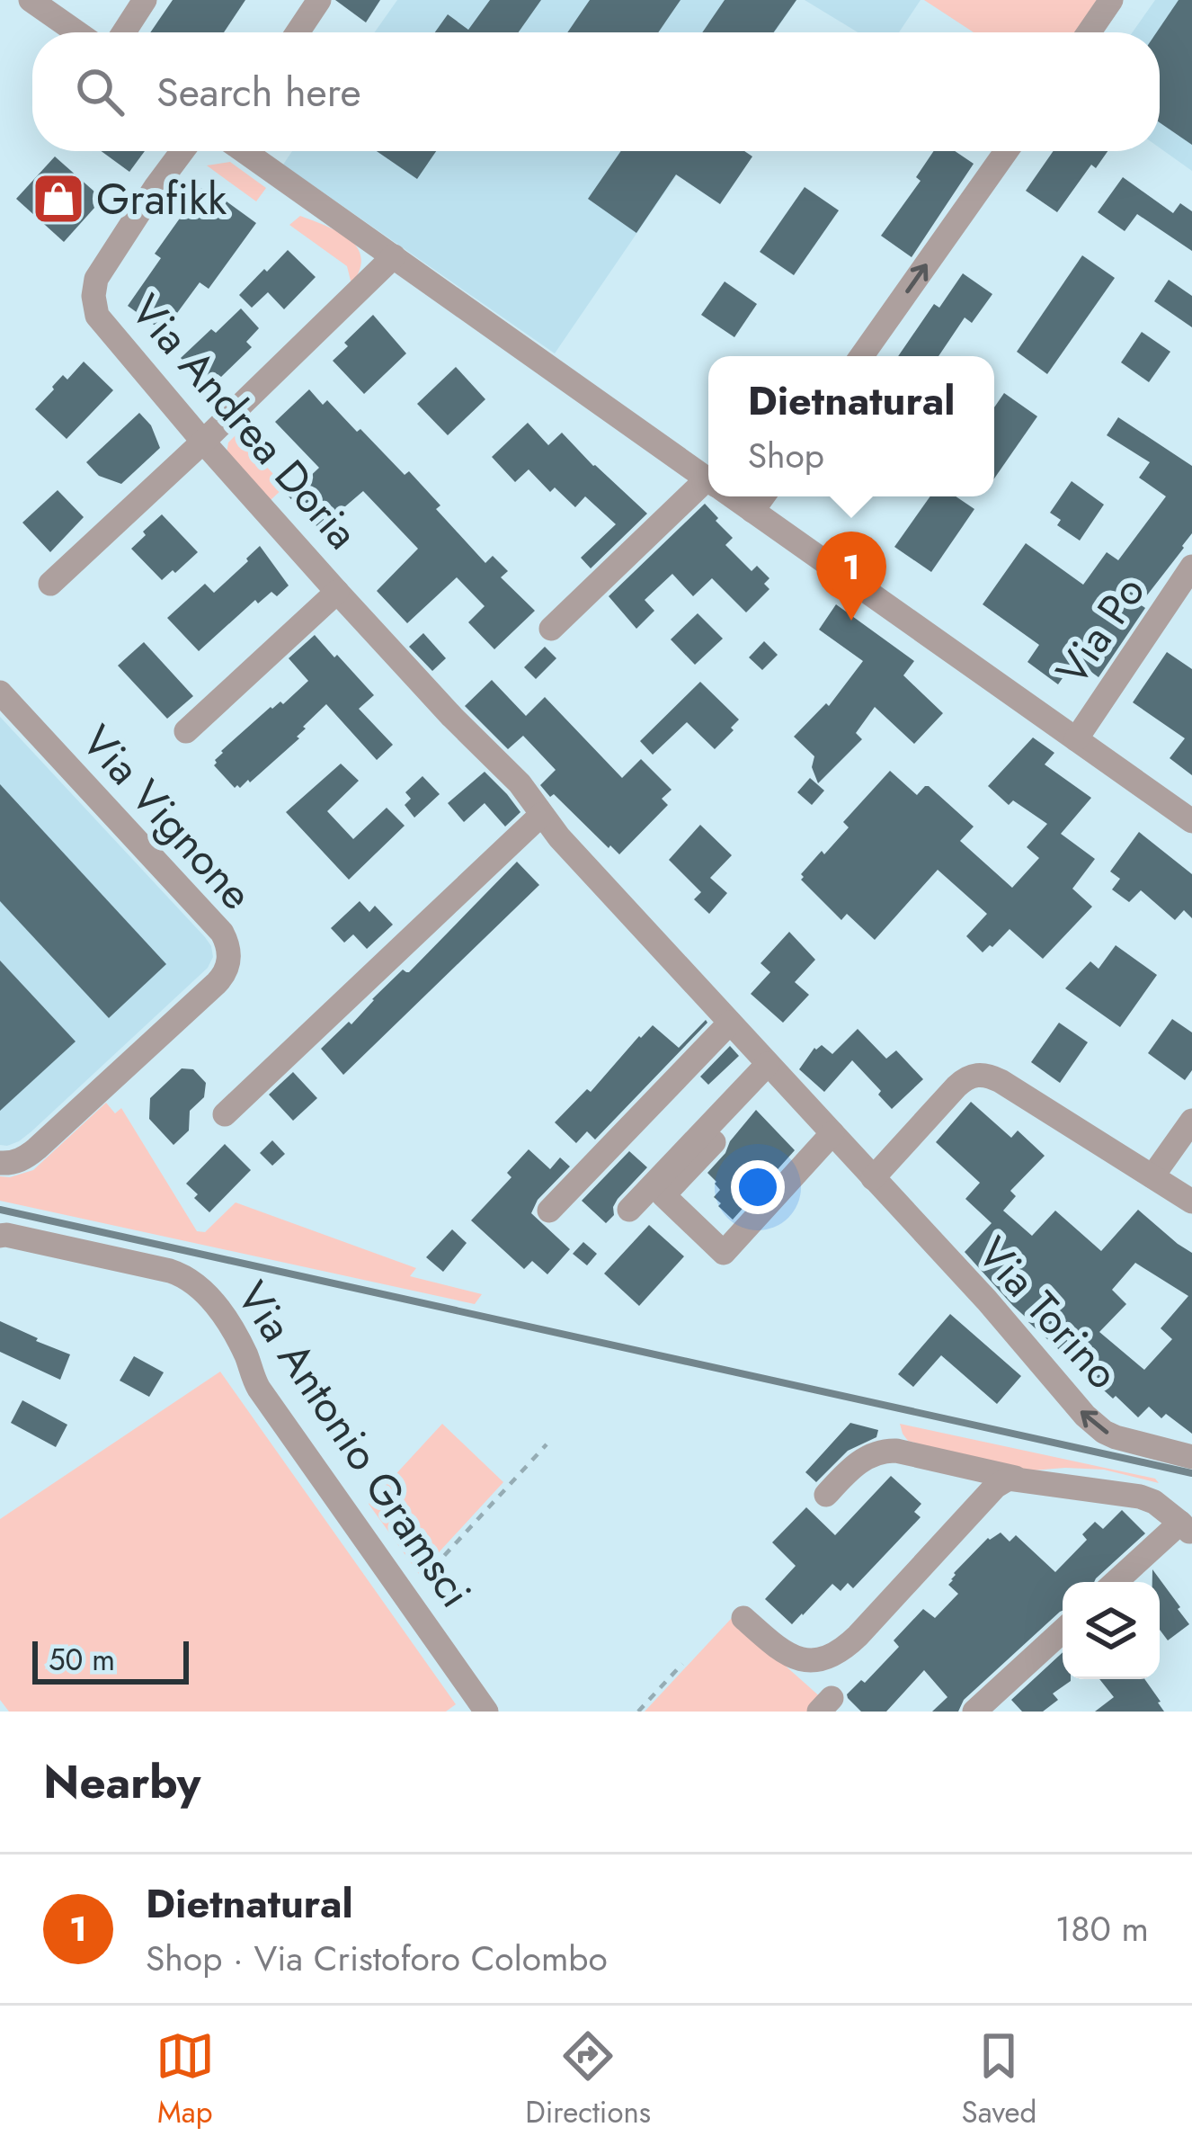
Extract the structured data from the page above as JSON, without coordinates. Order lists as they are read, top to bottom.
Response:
{
  "streets": {
    "street": [
      "Via Andrea Doria",
      "Via Po",
      "Via Vignone",
      "Via Torino",
      "Via Antonio Gramsci"
    ]
  },
  "crossings": [
    ["Via Andrea Doria", "Via Torino"]
  ],
  "one_way": ["Via Torino"],
  "places": {
    "shop": ["Grafikk"]
  },
  "scale_bar": "50 m",
  "page": {
    "search": "Search here",
    "popup": ["Dietnatural", "Shop"],
    "pins": "1",
    "scale": "50 m",
    "heading": "Nearby",
    "list": [
      {
        "mark": "1",
        "name": "Dietnatural",
        "note": "Shop · Via Cristoforo Colombo",
        "value": "180 m"
      }
    ],
    "nav": ["Map", "Directions", "Saved"]
  }
}
